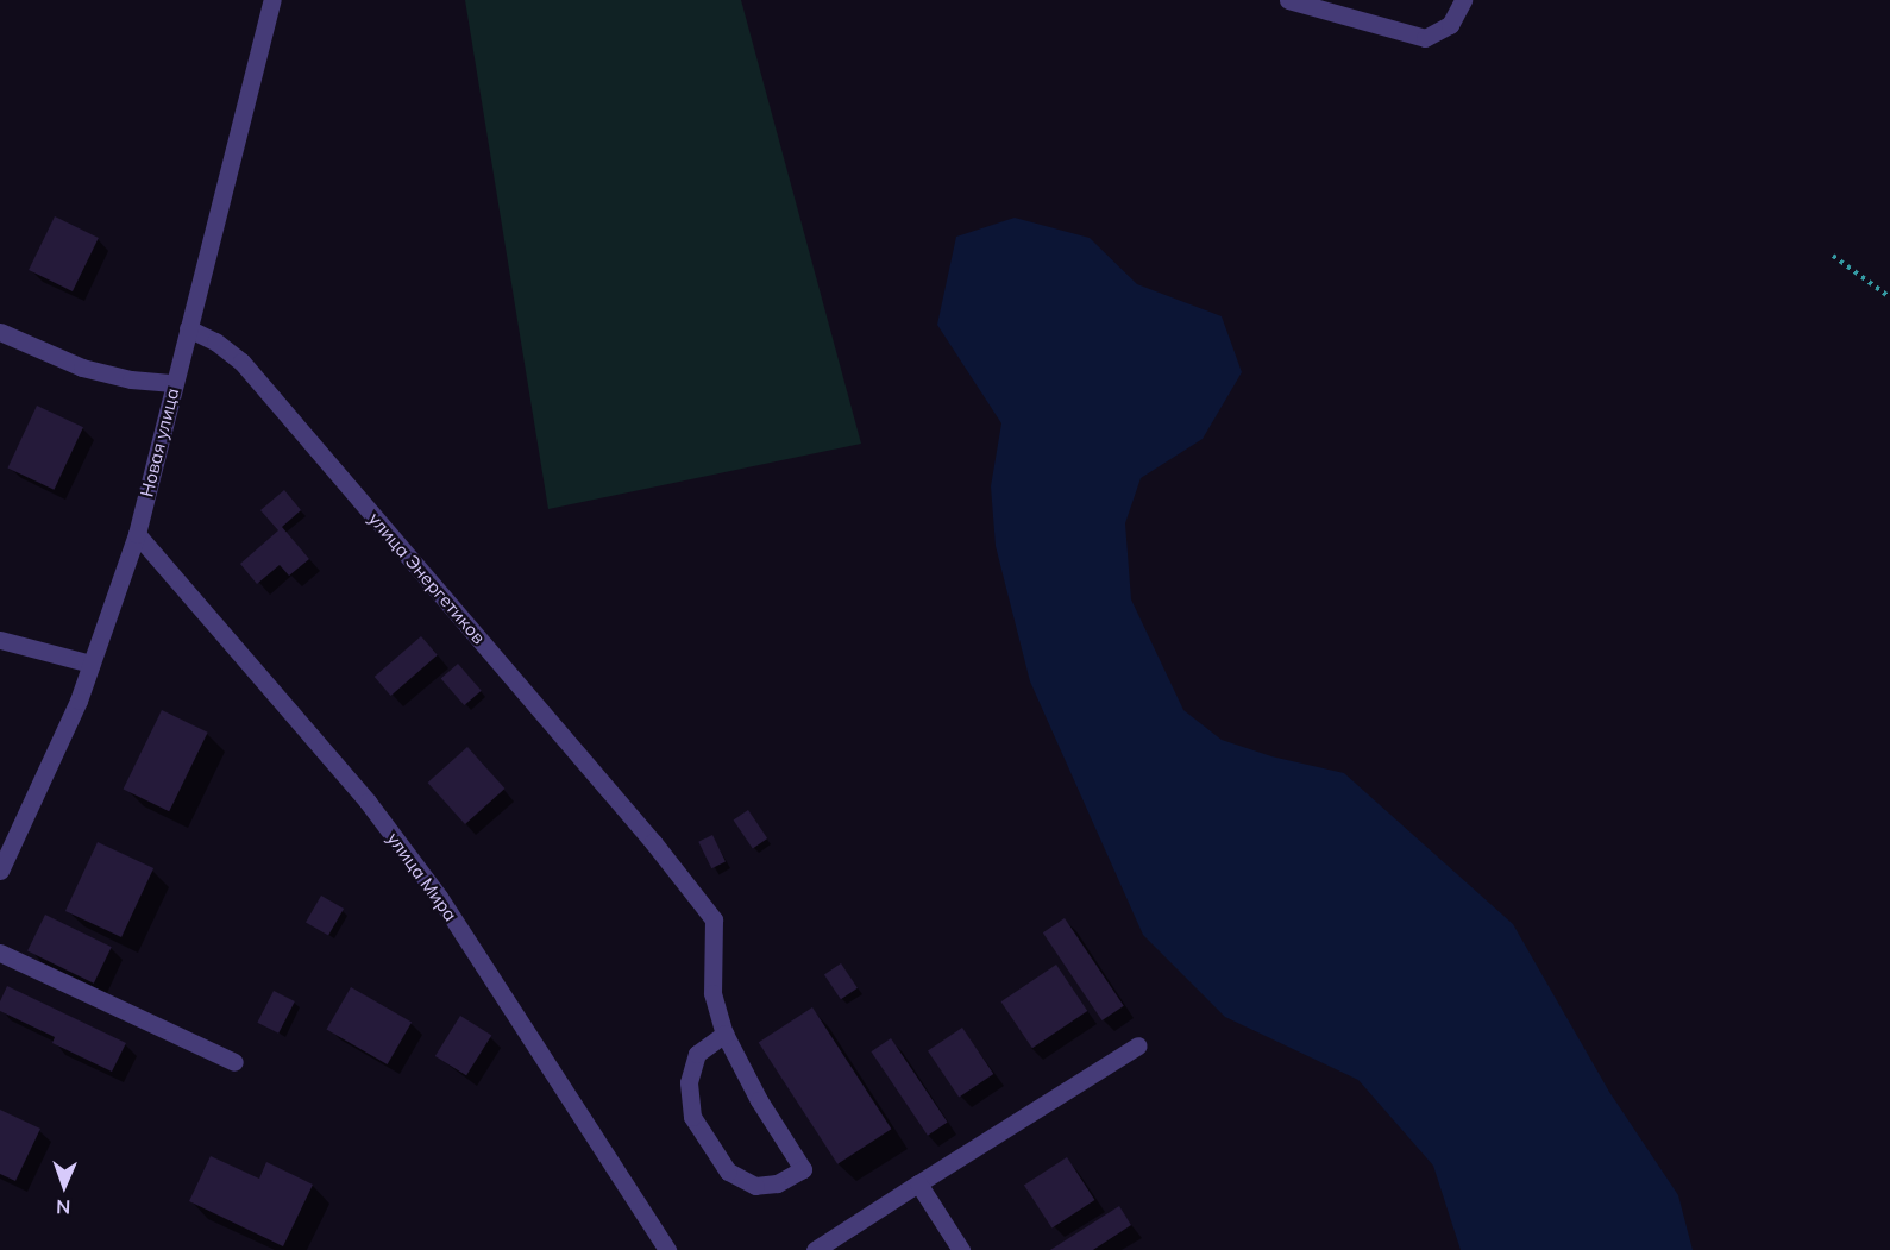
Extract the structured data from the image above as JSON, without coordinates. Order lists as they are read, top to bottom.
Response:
{
  "streets": {
    "street": ["Новая улица", "улица Энергетиков", "улица Мира"]
  },
  "crossings": [
    ["Новая улица", "улица Энергетиков"],
    ["Новая улица", "улица Мира"]
  ],
  "north": "bottom"
}
